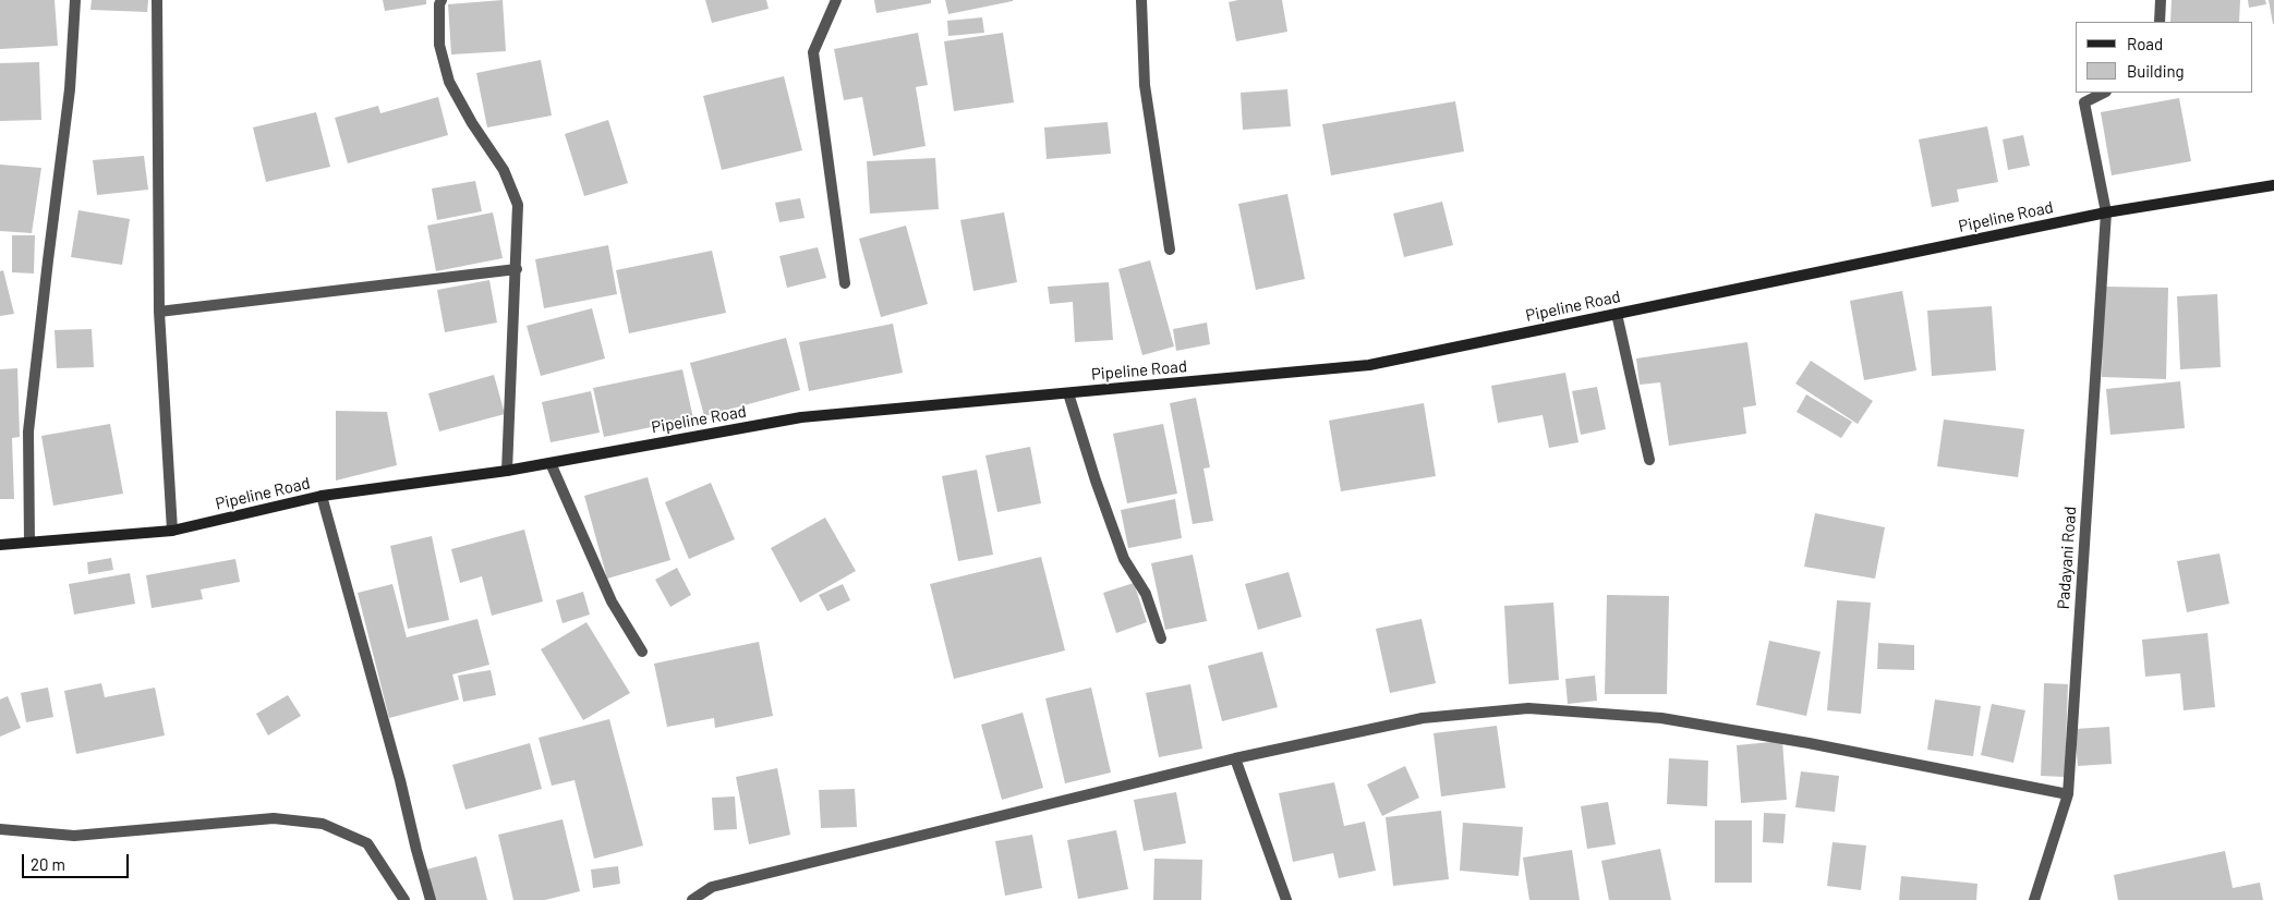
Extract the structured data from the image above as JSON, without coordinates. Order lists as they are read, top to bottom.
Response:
{
  "streets": {
    "main road": ["Pipeline Road"],
    "street": ["Padayani Road"]
  },
  "crossings": [
    ["Pipeline Road", "Padayani Road"]
  ],
  "legend": ["Road", "Building"],
  "scale_bar": "20 m"
}
